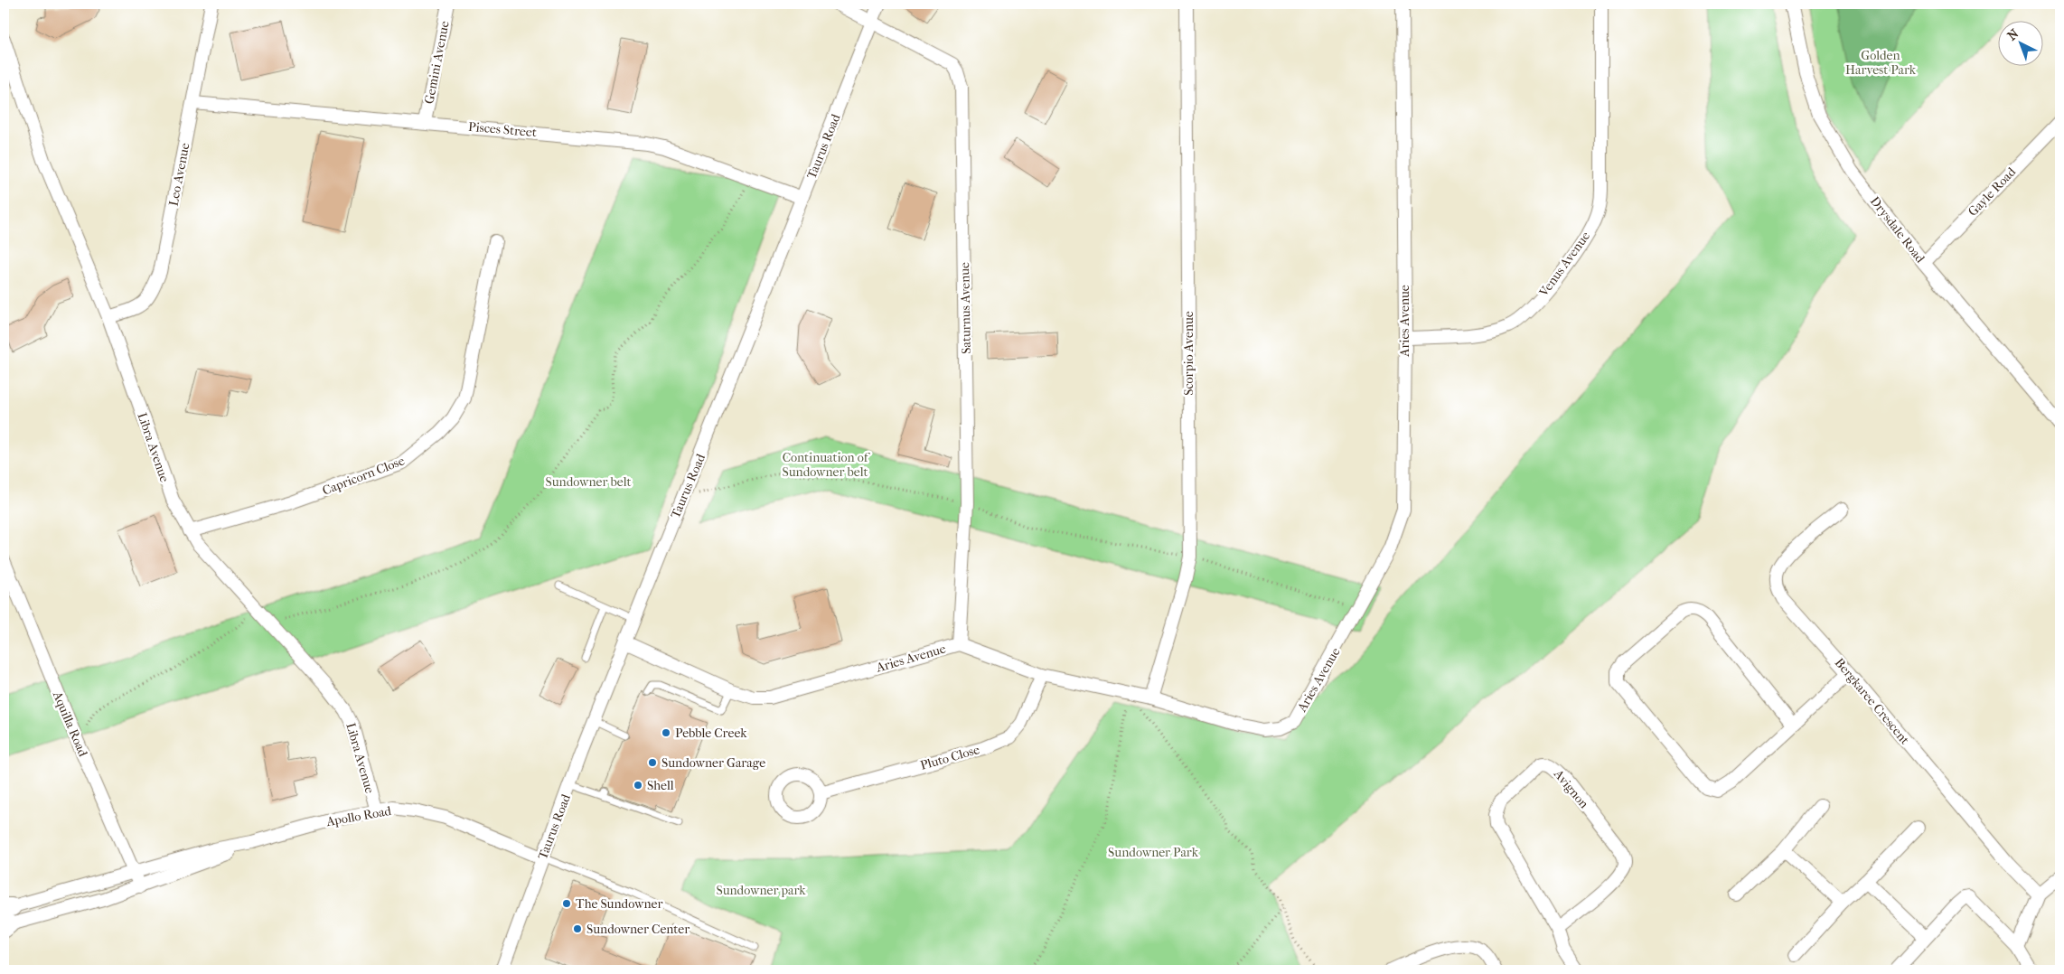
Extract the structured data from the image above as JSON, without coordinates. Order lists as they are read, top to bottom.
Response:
{
  "streets": {
    "street": [
      "Gemini Avenue",
      "Pisces Street",
      "Taurus Road",
      "Leo Avenue",
      "Gayle Road",
      "Drysdale Road",
      "Venus Avenue",
      "Saturnus Avenue",
      "Aries Avenue",
      "Scorpio Avenue",
      "Libra Avenue",
      "Capricorn Close",
      "Bergkaree Crescent",
      "Aquilla Road",
      "Pluto Close",
      "Avignon",
      "Apollo Road"
    ]
  },
  "crossings": [
    ["Gemini Avenue", "Pisces Street"],
    ["Pisces Street", "Taurus Road"],
    ["Pisces Street", "Leo Avenue"],
    ["Taurus Road", "Saturnus Avenue"],
    ["Taurus Road", "Aries Avenue"],
    ["Taurus Road", "Apollo Road"],
    ["Leo Avenue", "Libra Avenue"],
    ["Gayle Road", "Drysdale Road"],
    ["Venus Avenue", "Aries Avenue"],
    ["Saturnus Avenue", "Aries Avenue"],
    ["Aries Avenue", "Scorpio Avenue"],
    ["Aries Avenue", "Pluto Close"],
    ["Libra Avenue", "Capricorn Close"],
    ["Libra Avenue", "Apollo Road"],
    ["Aquilla Road", "Apollo Road"]
  ],
  "parks": [
    "Golden Harvest Park",
    "Continuation of Sundowner belt",
    "Sundowner belt",
    "Sundowner Park",
    "Sundowner park"
  ],
  "places": [
    "Pebble Creek",
    "Sundowner Garage",
    "Shell",
    "The Sundowner",
    "Sundowner Center"
  ],
  "north": "top left"
}
